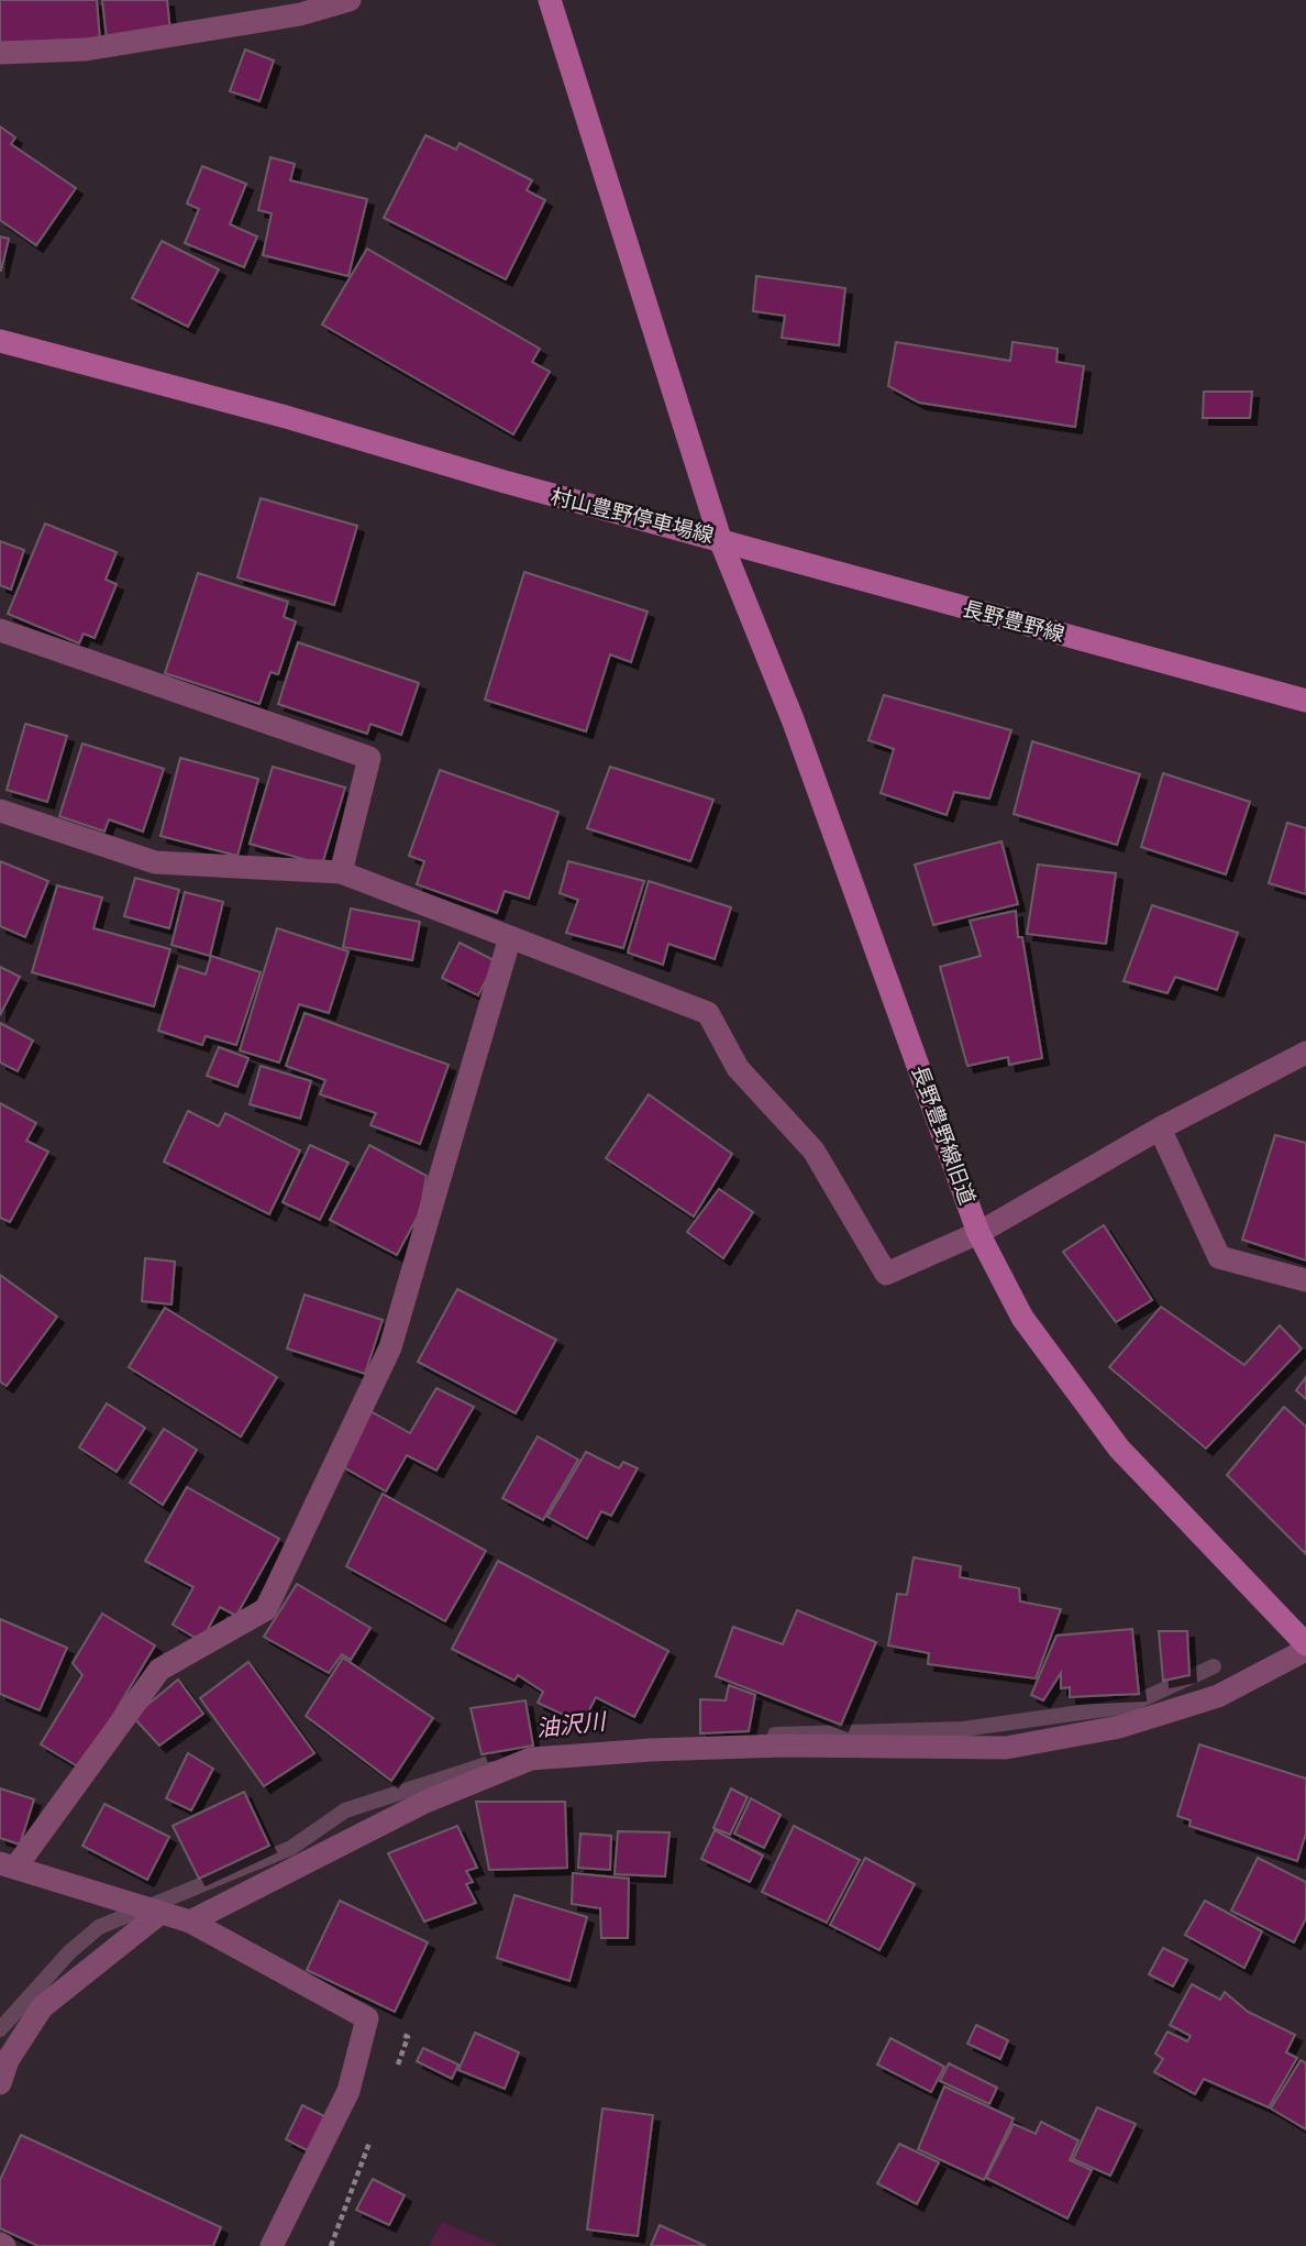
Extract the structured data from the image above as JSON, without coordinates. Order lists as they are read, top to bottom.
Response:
{
  "streets": {
    "main road": ["村山豊野停車場線", "長野豊野線", "長野豊野線旧道"]
  },
  "crossings": [
    ["村山豊野停車場線", "長野豊野線"],
    ["村山豊野停車場線", "長野豊野線旧道"],
    ["長野豊野線", "長野豊野線旧道"]
  ],
  "water": ["油沢川"]
}
